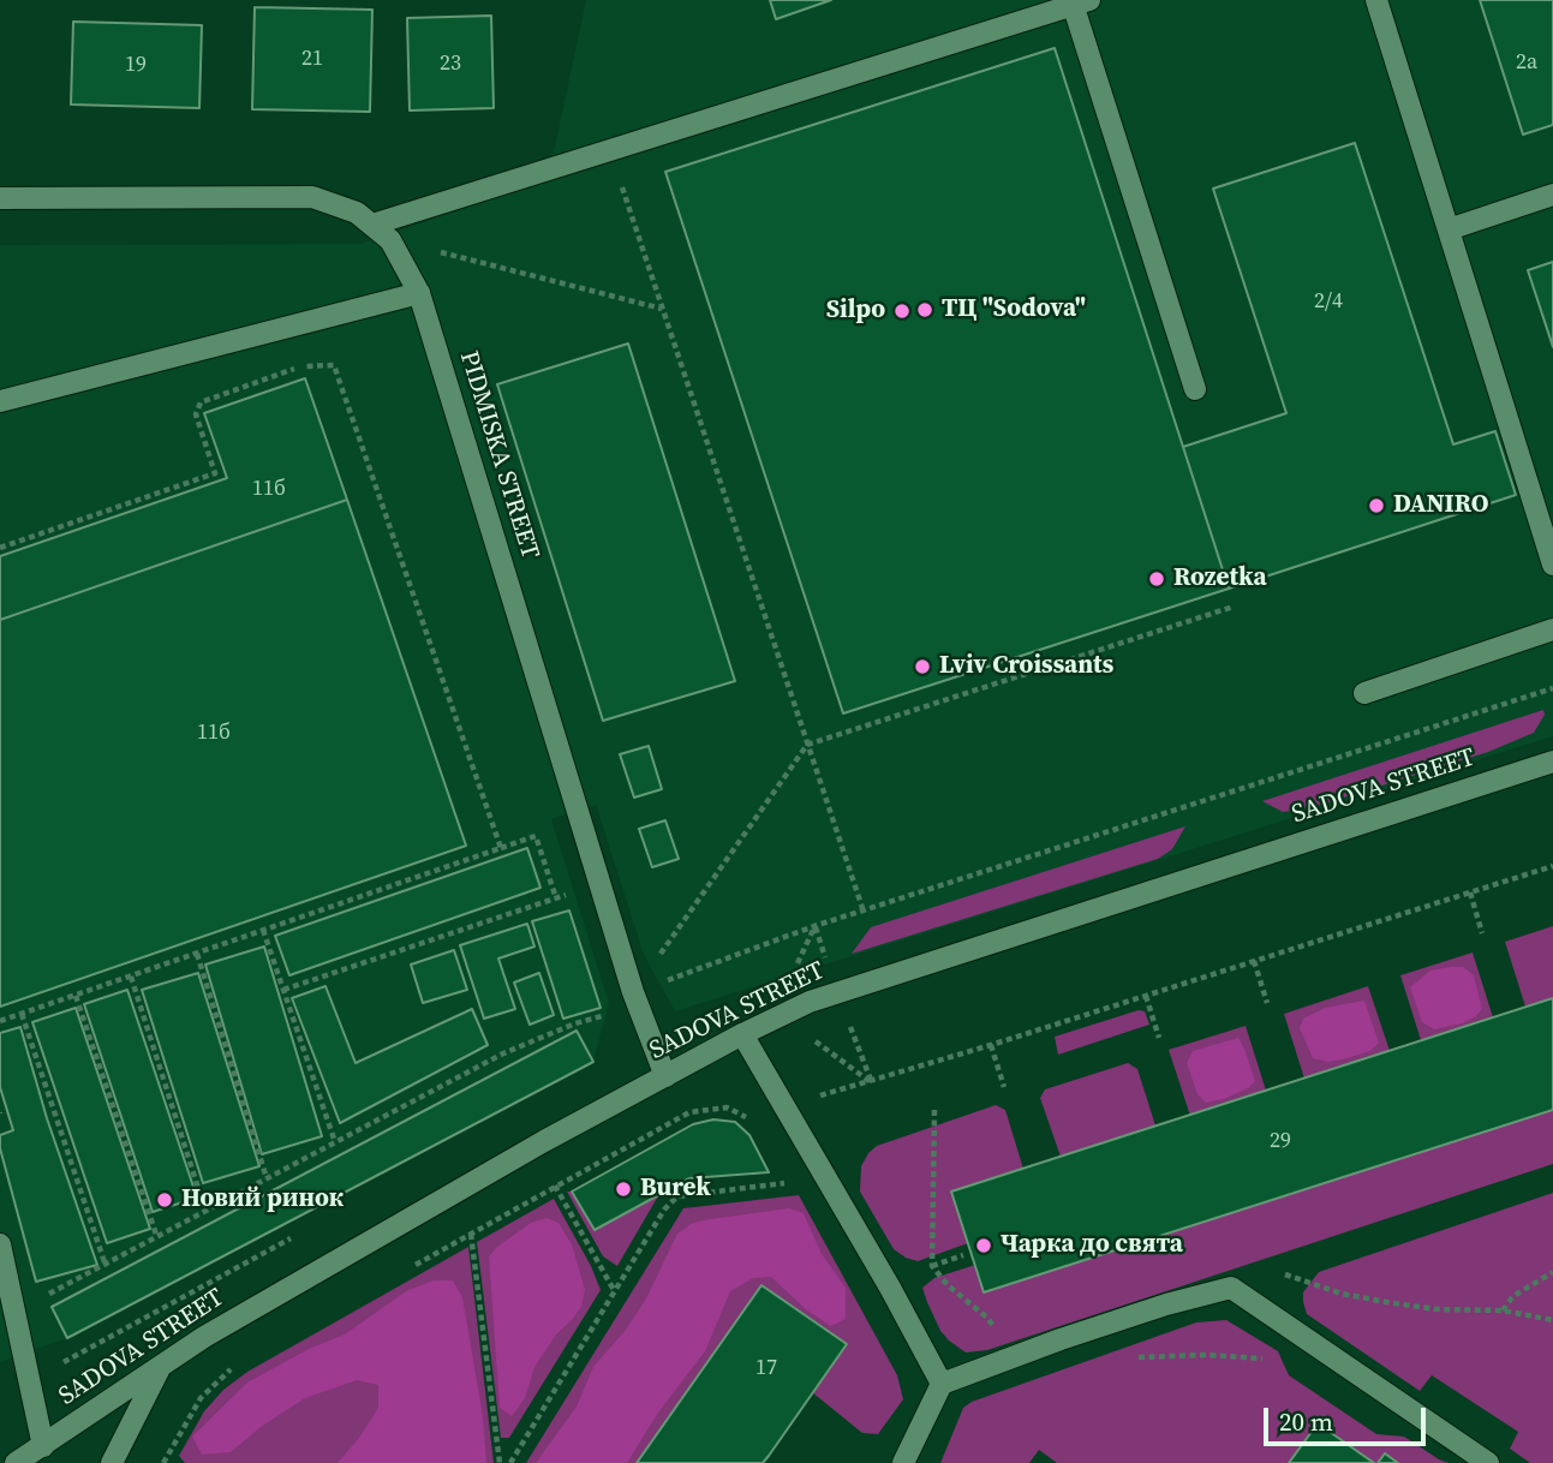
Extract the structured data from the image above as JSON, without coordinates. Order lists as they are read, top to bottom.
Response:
{
  "streets": {
    "street": ["PIDMISKA STREET", "SADOVA STREET"]
  },
  "crossings": [
    ["PIDMISKA STREET", "SADOVA STREET"]
  ],
  "places": [
    "ТЦ \"Sodova\"",
    "Silpo",
    "DANIRO",
    "Rozetka",
    "Lviv Croissants",
    "Burek",
    "Новий ринок",
    "Чарка до свята"
  ],
  "house_numbers": [
    "21",
    "2а",
    "23",
    "19",
    "2/4",
    "11б",
    "11б",
    "29",
    "17"
  ],
  "scale_bar": "20 m"
}
